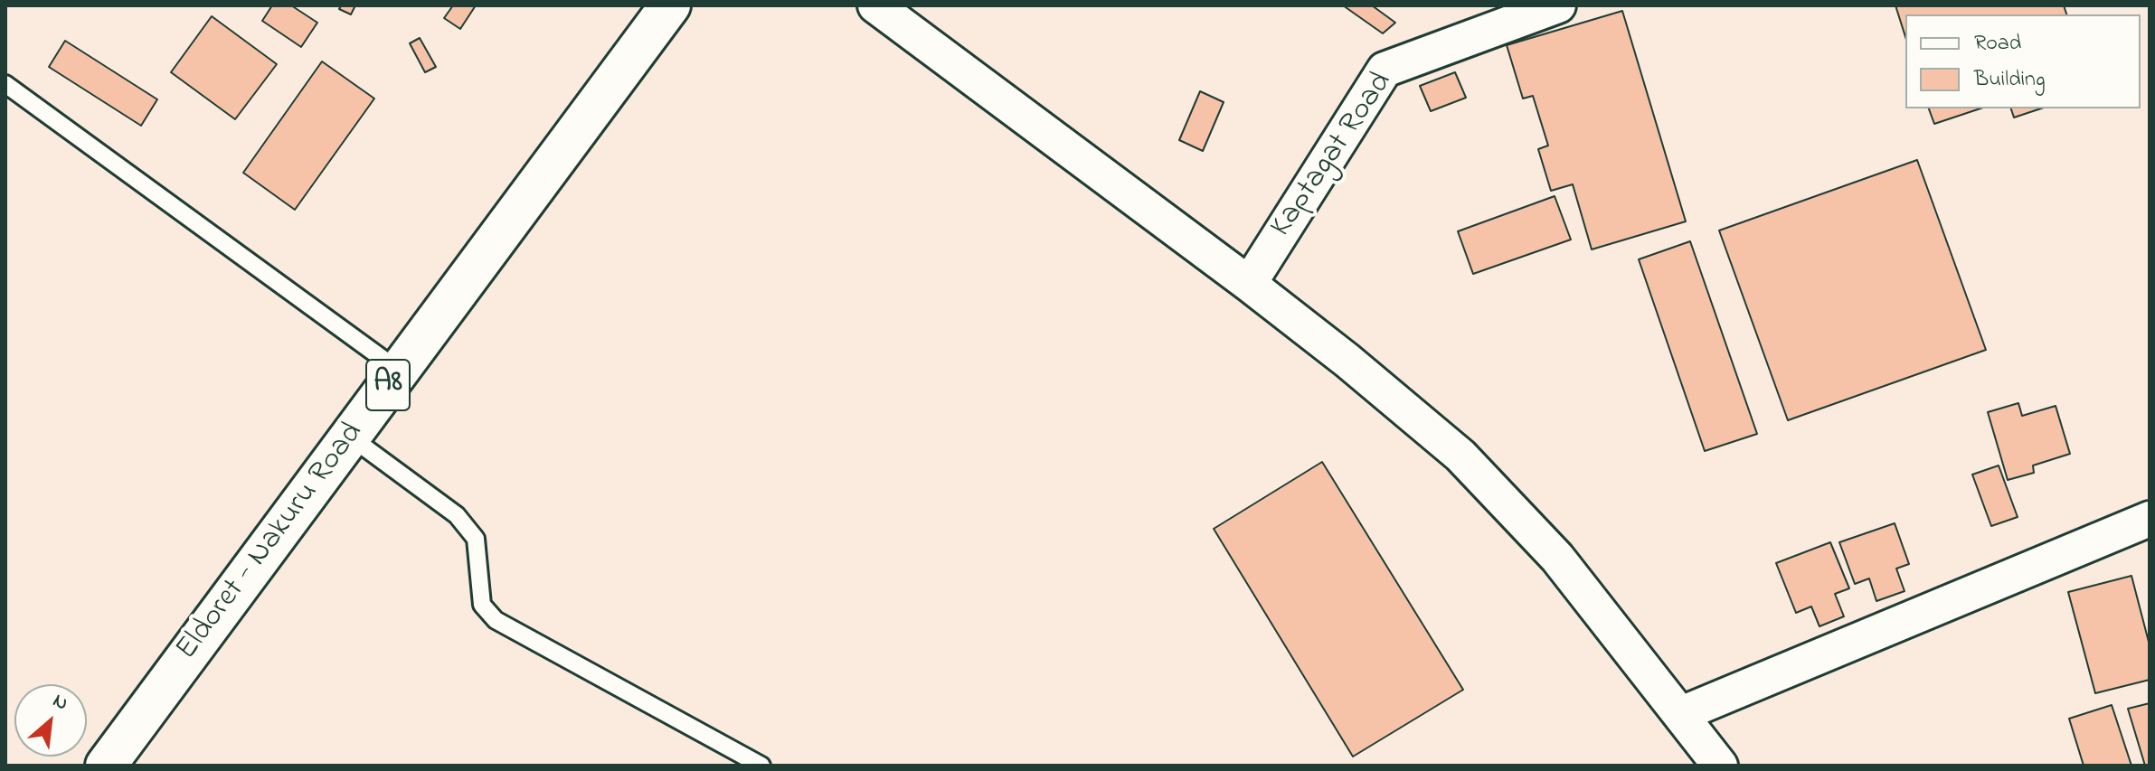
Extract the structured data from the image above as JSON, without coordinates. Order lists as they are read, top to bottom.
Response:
{
  "streets": {
    "highway": ["A8", "Eldoret - Nakuru Road"],
    "street": ["Kaptagat Road"]
  },
  "legend": ["Road", "Building"],
  "north": "top right"
}
